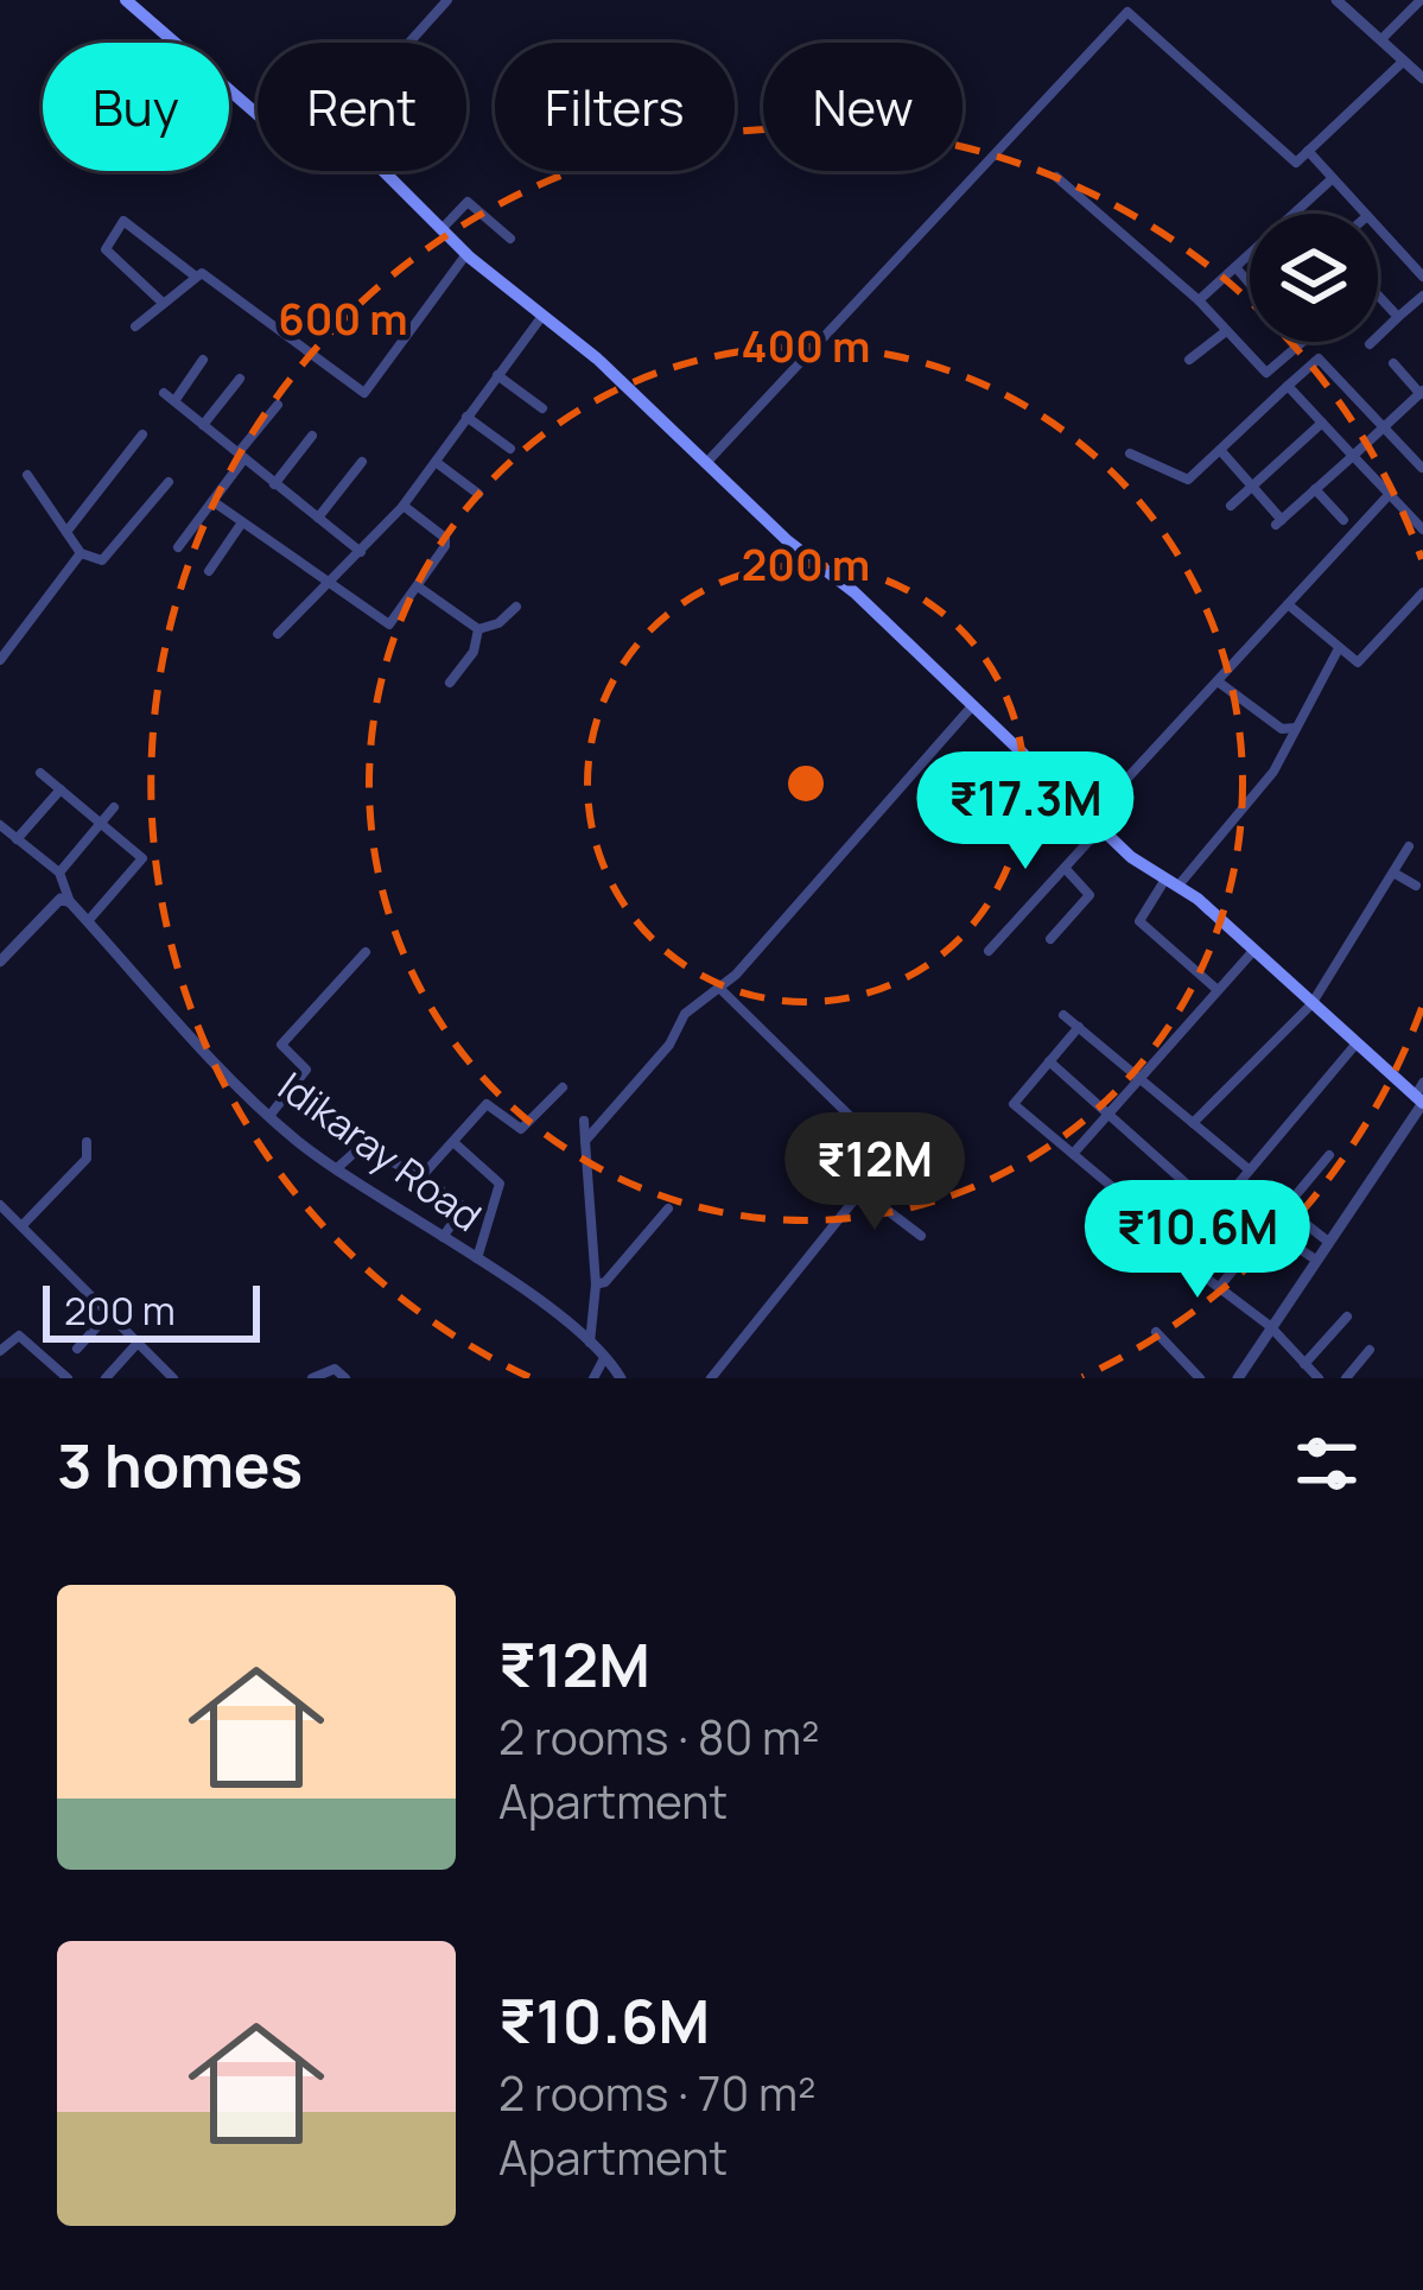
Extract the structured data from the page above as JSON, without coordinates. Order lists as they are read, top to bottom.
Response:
{
  "streets": {
    "street": ["Idikaray Road"]
  },
  "scale_bar": "200 m",
  "page": {
    "chip": [
      "Buy",
      "Rent",
      "Filters",
      "New"
    ],
    "price": ["₹17.3M", "₹12M", "₹10.6M"],
    "scale": "200 m",
    "heading": "3 homes",
    "list": [
      {
        "name": "₹12M",
        "note": "2 rooms · 80 m² · Apartment"
      },
      {
        "name": "₹10.6M",
        "note": "2 rooms · 70 m² · Apartment"
      }
    ]
  },
  "rings": ["600 m", "400 m", "200 m"]
}
